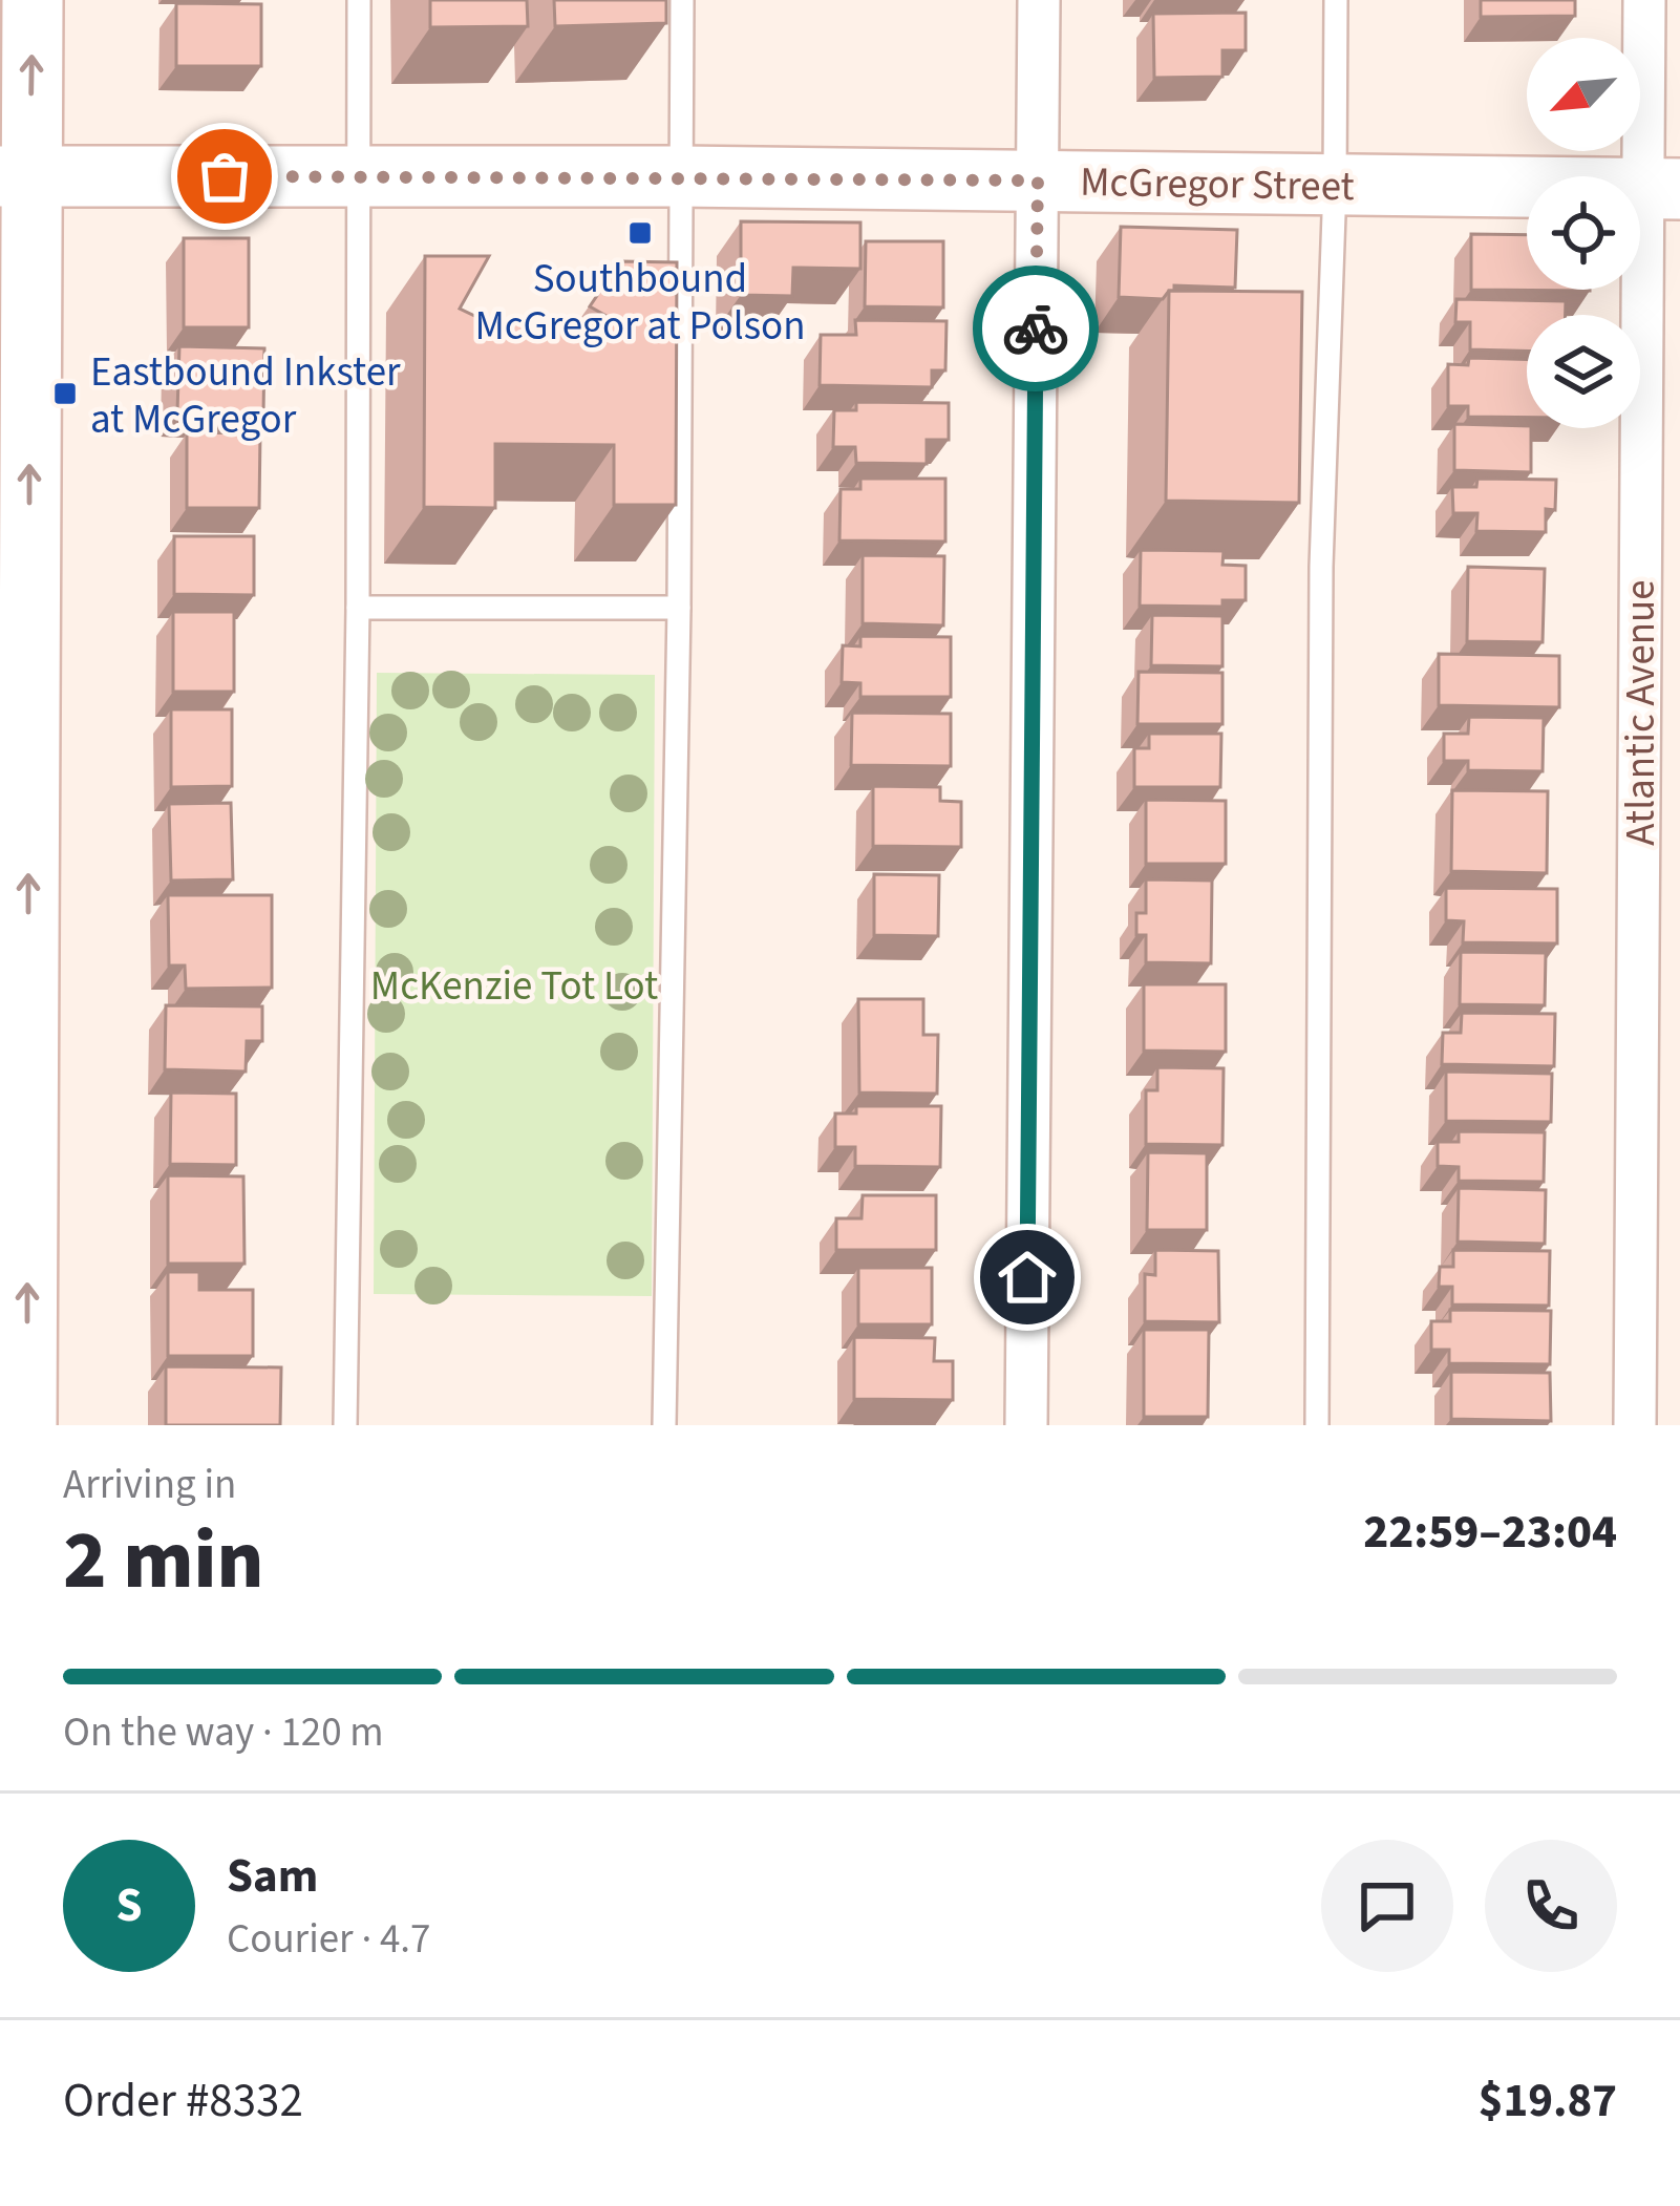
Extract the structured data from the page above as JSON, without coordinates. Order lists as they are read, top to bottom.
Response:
{
  "streets": {
    "main road": ["McGregor Street"],
    "street": ["Atlantic Avenue"]
  },
  "crossings": [
    ["McGregor Street", "Atlantic Avenue"]
  ],
  "parks": ["McKenzie Tot Lot"],
  "places": {
    "transit": ["Southbound McGregor at Polson", "Eastbound Inkster at McGregor"]
  },
  "north": "bottom left",
  "page": {
    "heading": ["2 min", "Arriving in", "22:59–23:04"],
    "panel": [
      "Sam",
      "Courier · 4.7",
      "Order #8332",
      "$19.87"
    ],
    "bar": "On the way · 120 m",
    "round": "S"
  }
}
